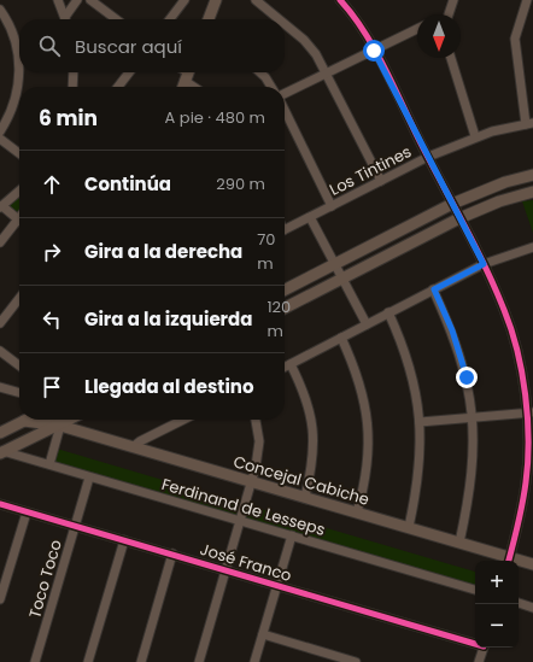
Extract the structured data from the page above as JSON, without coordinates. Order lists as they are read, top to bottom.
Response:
{
  "streets": {
    "main road": ["Concejal Cabiche"],
    "street": [
      "Los Tintines",
      "Ferdinand de Lesseps",
      "José Franco",
      "Toco Toco"
    ]
  },
  "crossings": [
    ["Ferdinand de Lesseps", "Toco Toco"],
    ["José Franco", "Toco Toco"]
  ],
  "north": "bottom",
  "page": {
    "search": "Buscar aquí",
    "heading": ["6 min", "A pie · 480 m"],
    "list": [
      ["Continúa", "290 m"],
      ["Gira a la derecha", "70 m"],
      ["Gira a la izquierda", "120 m"],
      "Llegada al destino"
    ],
    "map_buttons": ["+", "−"]
  }
}
